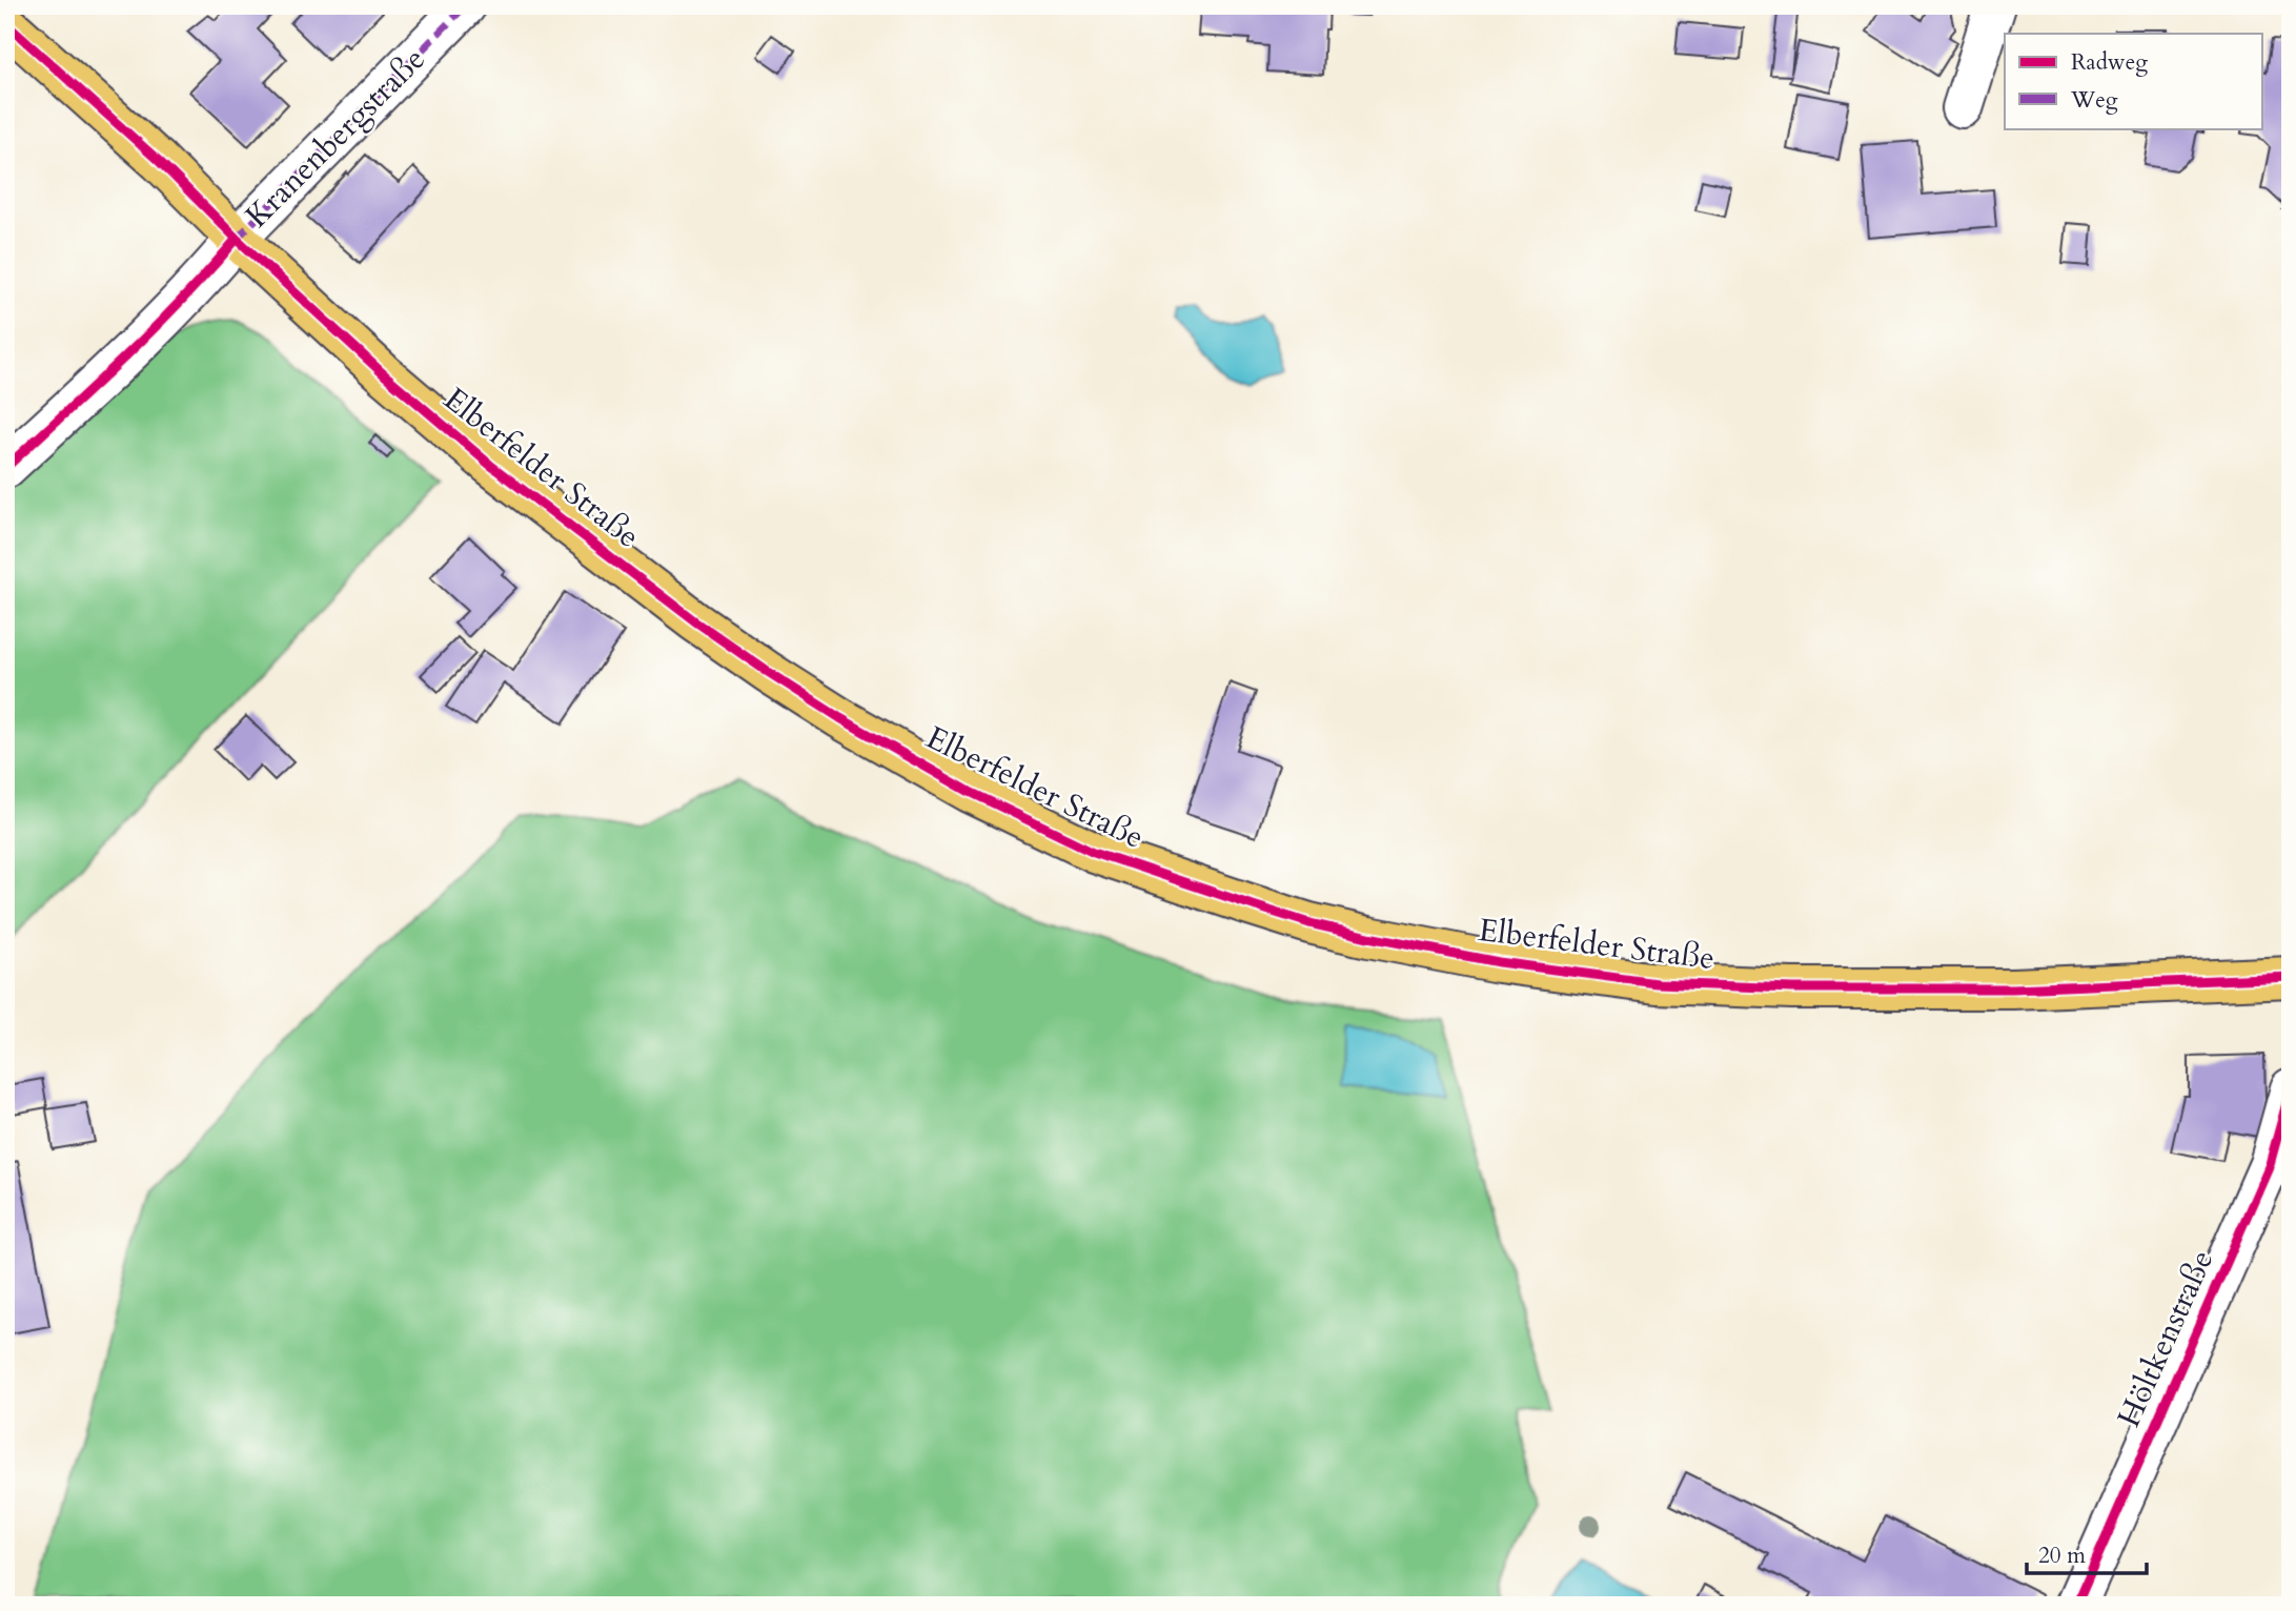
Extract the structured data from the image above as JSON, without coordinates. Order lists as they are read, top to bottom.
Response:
{
  "streets": {
    "main road": ["Elberfelder Straße"],
    "street": ["Kranenbergstraße", "Höltkenstraße"]
  },
  "crossings": [
    ["Kranenbergstraße", "Elberfelder Straße"]
  ],
  "legend": ["Radweg", "Weg"],
  "scale_bar": "20 m"
}
